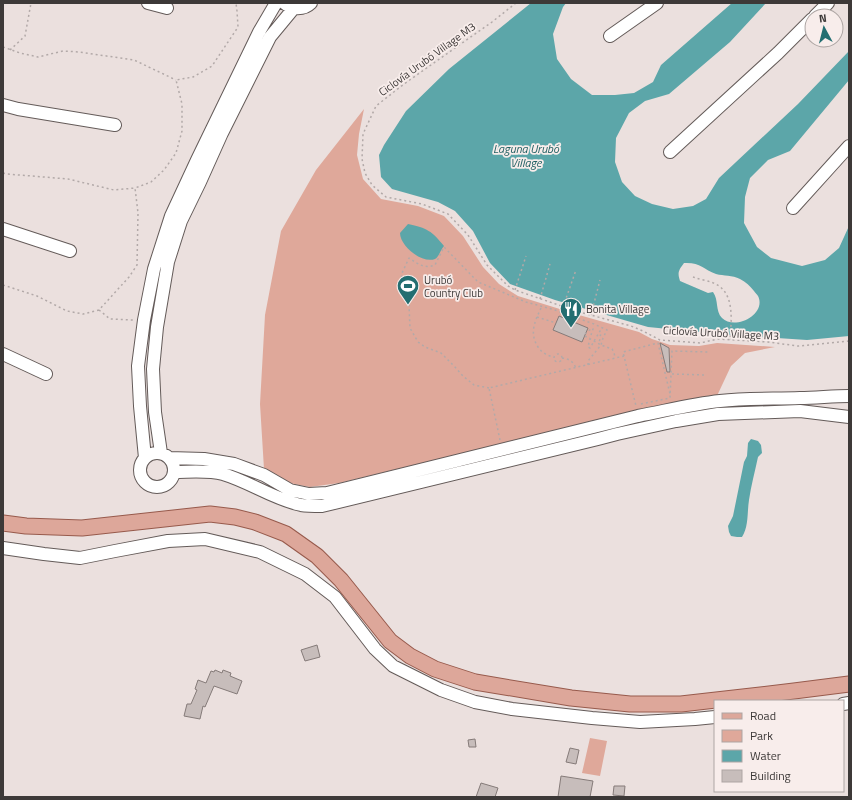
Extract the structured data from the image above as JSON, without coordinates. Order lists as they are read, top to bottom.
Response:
{
  "streets": {
    "path": ["Ciclovía Urubó Village M3"]
  },
  "water": ["Laguna Urubó Village"],
  "places": {
    "sports": ["Urubó Country Club"],
    "restaurant": ["Bonita Village"]
  },
  "legend": [
    "Road",
    "Park",
    "Water",
    "Building"
  ],
  "north": "top"
}
